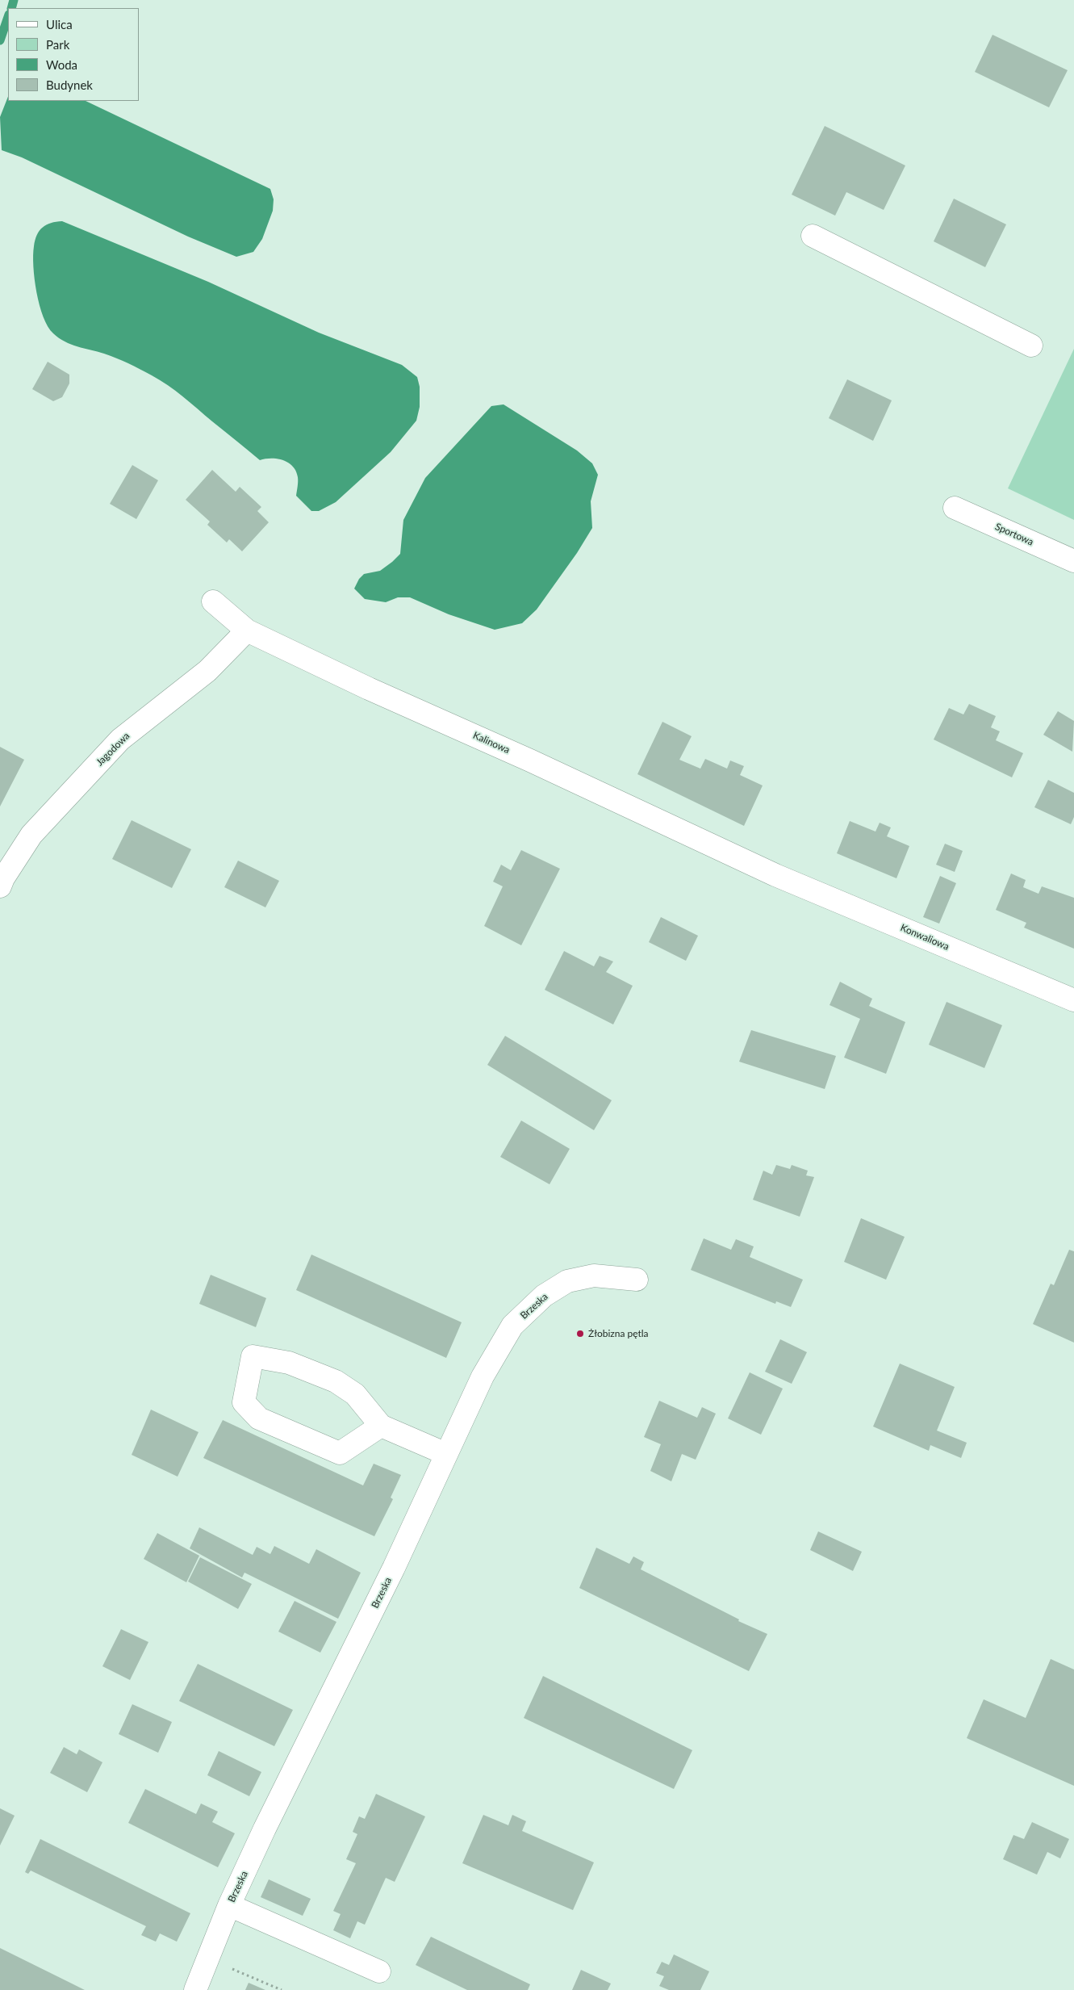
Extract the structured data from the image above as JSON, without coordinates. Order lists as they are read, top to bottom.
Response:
{
  "streets": {
    "street": [
      "Sportowa",
      "Kalinowa",
      "Jagodowa",
      "Konwaliowa",
      "Brzeska"
    ]
  },
  "crossings": [
    ["Kalinowa", "Jagodowa"],
    ["Kalinowa", "Konwaliowa"]
  ],
  "places": ["Żłobizna pętla"],
  "legend": [
    "Ulica",
    "Park",
    "Woda",
    "Budynek"
  ]
}
